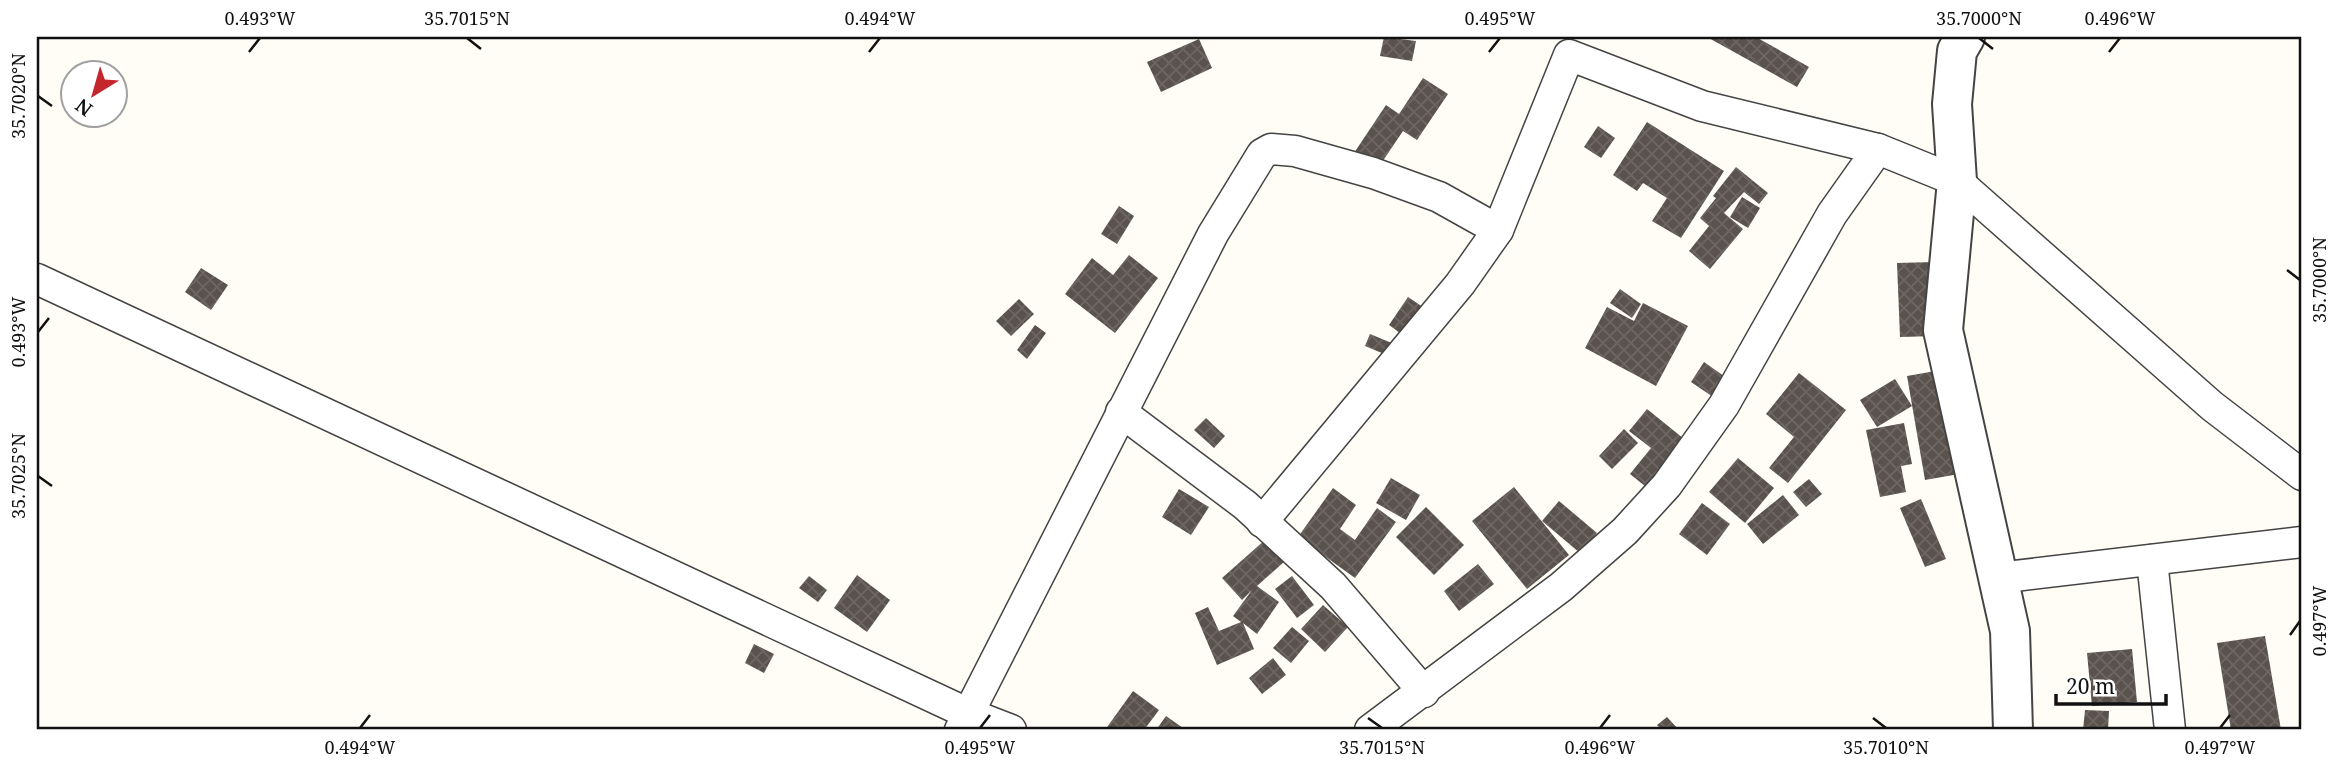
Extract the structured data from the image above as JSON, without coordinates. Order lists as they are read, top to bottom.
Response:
{
  "scale_bar": "20 m",
  "north": "bottom left",
  "coordinates": [
    "0.493°W",
    "35.7015°N",
    "0.494°W",
    "0.495°W",
    "35.7000°N",
    "0.496°W",
    "35.7020°N",
    "35.7025°N",
    "0.497°W",
    "35.7010°N"
  ]
}
